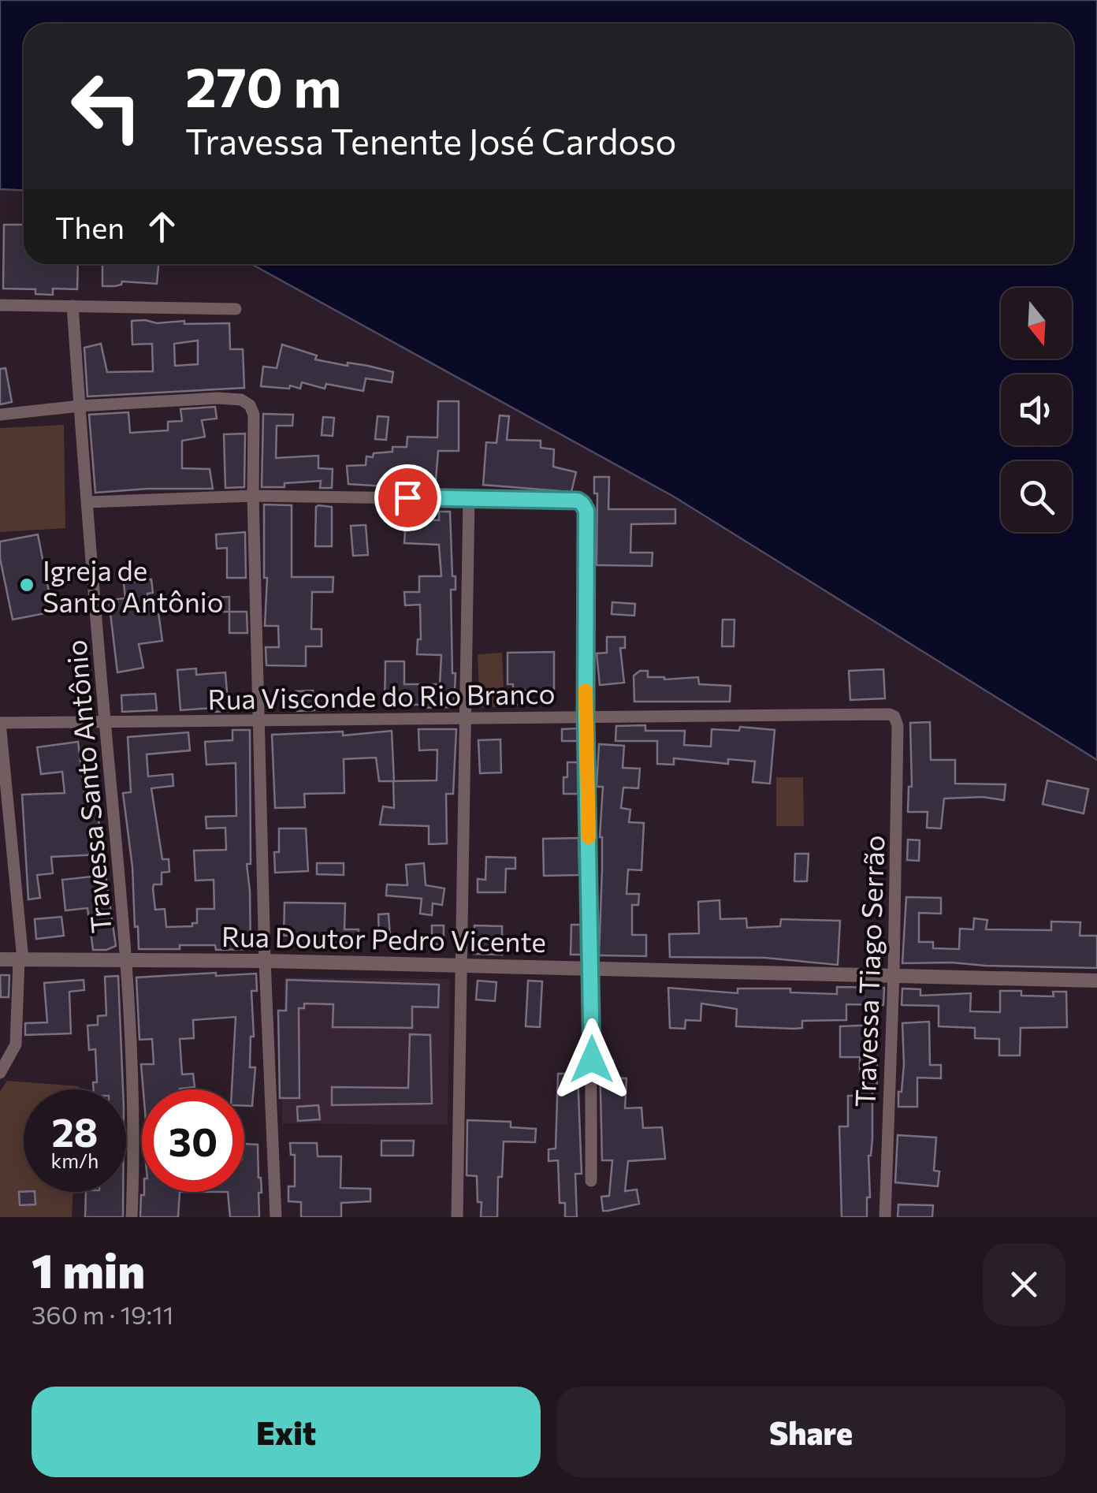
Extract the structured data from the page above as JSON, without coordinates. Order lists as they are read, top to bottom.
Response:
{
  "streets": {
    "street": [
      "Rua Visconde do Rio Branco",
      "Travessa Santo Antônio",
      "Rua Doutor Pedro Vicente",
      "Travessa Tiago Serrão"
    ]
  },
  "crossings": [
    ["Rua Visconde do Rio Branco", "Travessa Santo Antônio"],
    ["Rua Visconde do Rio Branco", "Travessa Tiago Serrão"],
    ["Travessa Santo Antônio", "Rua Doutor Pedro Vicente"],
    ["Rua Doutor Pedro Vicente", "Travessa Tiago Serrão"]
  ],
  "places": ["Igreja de Santo Antônio"],
  "north": "bottom",
  "page": {
    "turn": ["270 m", "Travessa Tenente José Cardoso"],
    "then": "Then",
    "speed": "28 km/h",
    "limit": "30",
    "heading": ["1 min", "360 m · 19:11"],
    "buttons": ["Exit", "Share"]
  }
}
